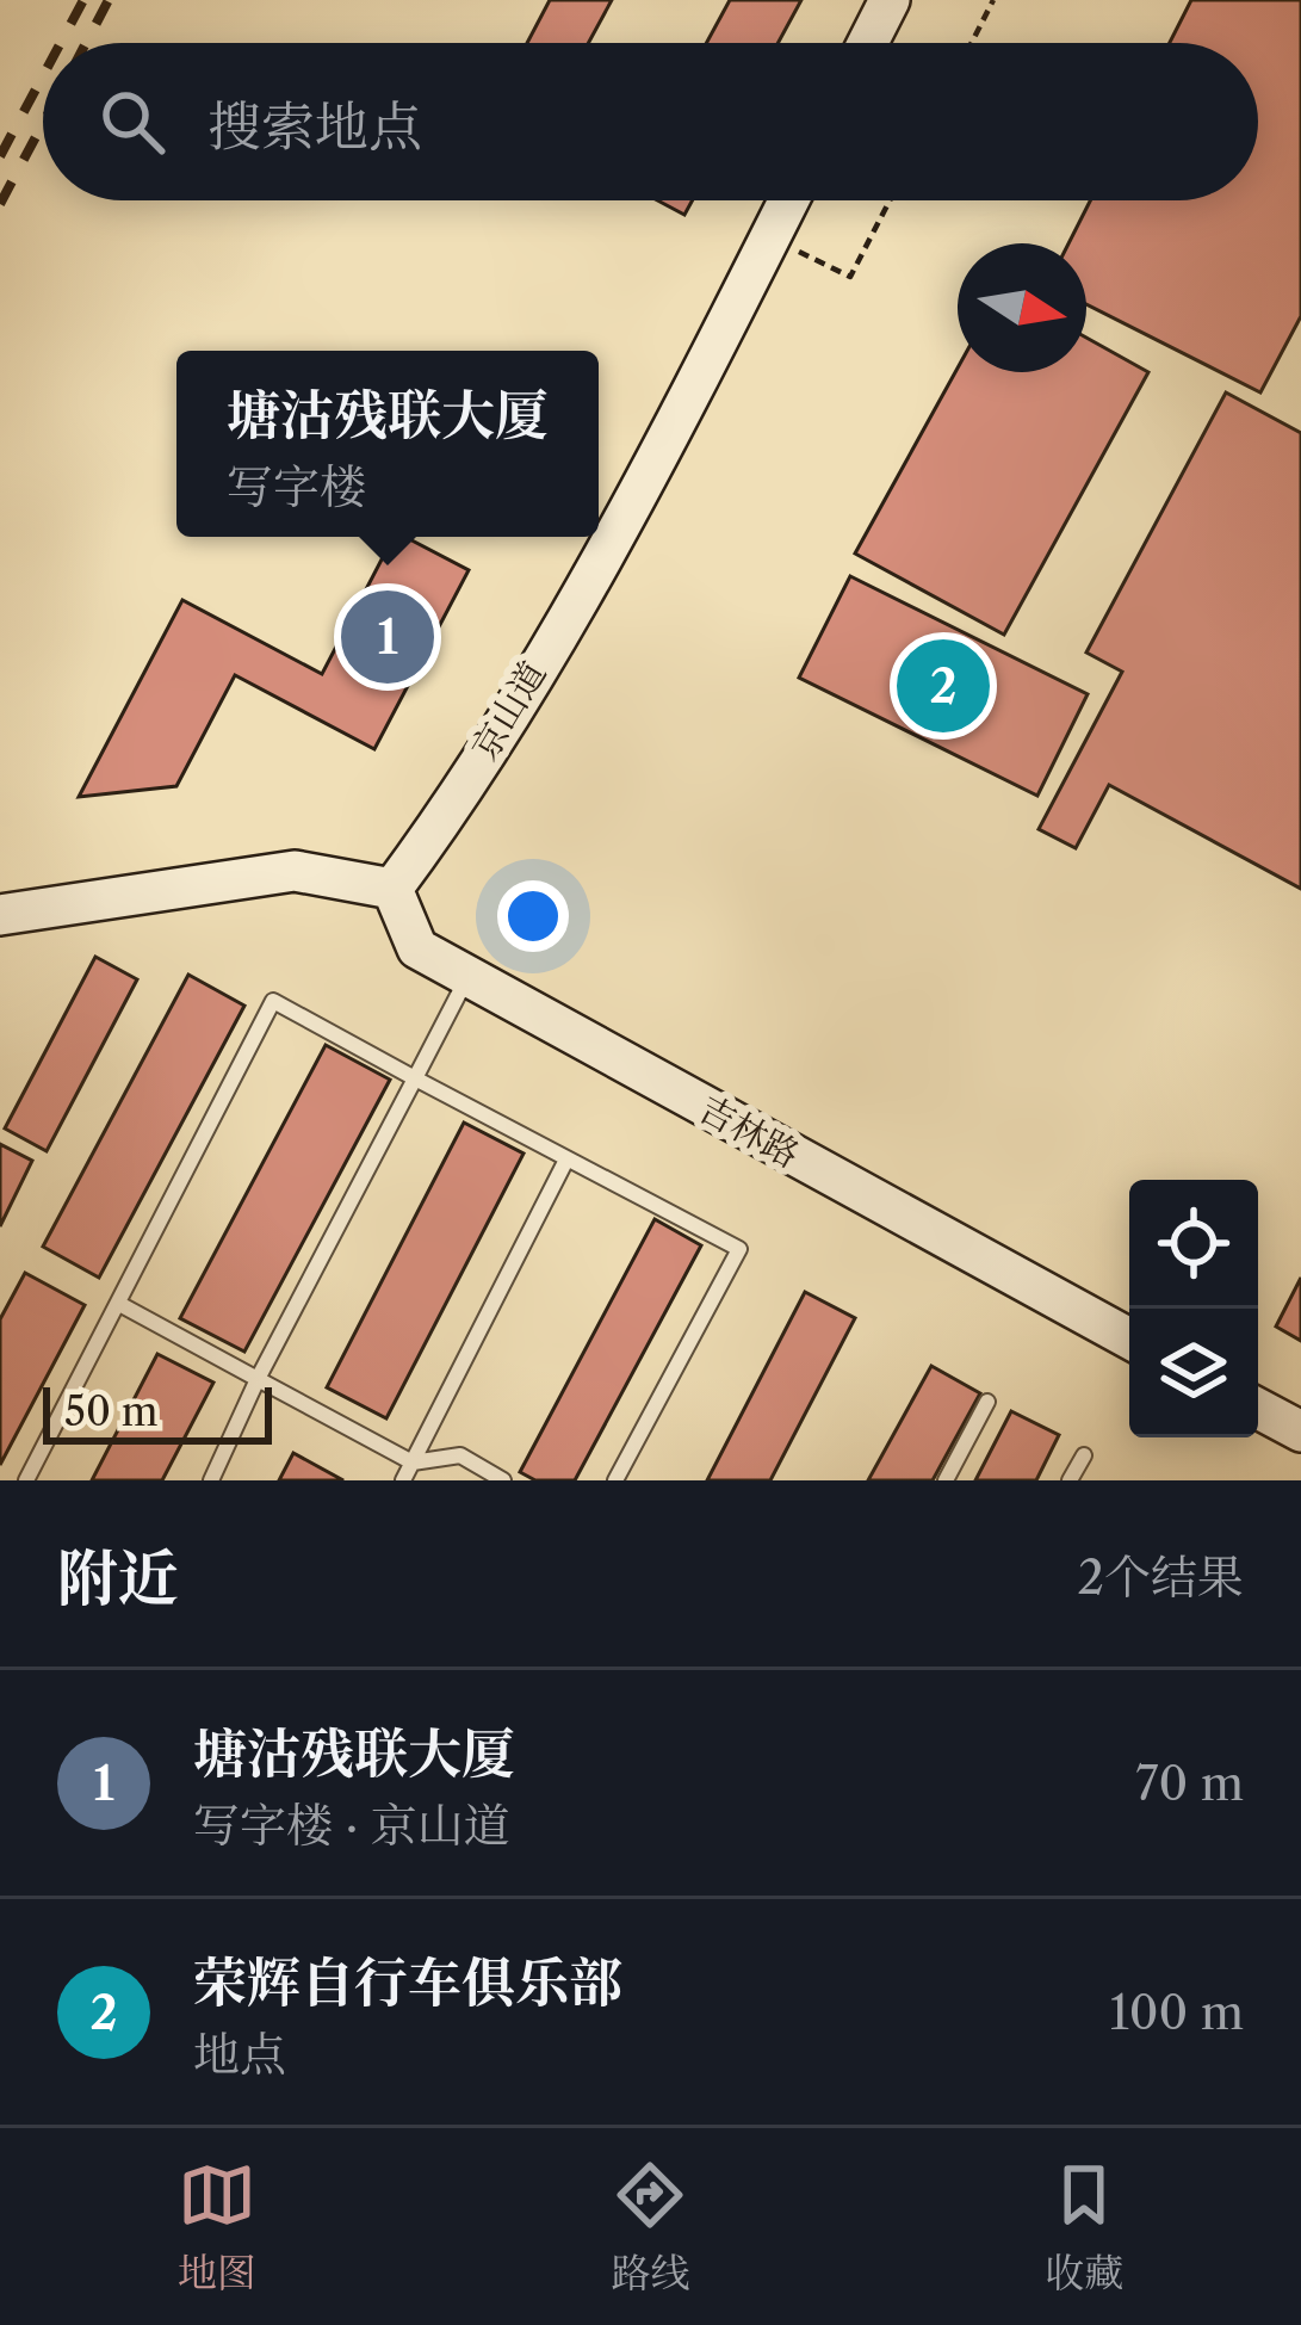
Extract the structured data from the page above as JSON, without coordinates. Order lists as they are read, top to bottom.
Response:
{
  "streets": {
    "street": ["京山道", "吉林路"]
  },
  "crossings": [
    ["京山道", "吉林路"]
  ],
  "scale_bar": "50 m",
  "north": "right",
  "page": {
    "search": "搜索地点",
    "popup": ["塘沽残联大厦", "写字楼"],
    "pins": ["1", "2"],
    "scale": "50 m",
    "heading": ["附近", "2个结果"],
    "list": [
      {
        "mark": "1",
        "name": "塘沽残联大厦",
        "note": "写字楼 · 京山道",
        "value": "70 m"
      },
      {
        "mark": "2",
        "name": "荣辉自行车俱乐部",
        "note": "地点",
        "value": "100 m"
      }
    ],
    "nav": ["地图", "路线", "收藏"]
  }
}
